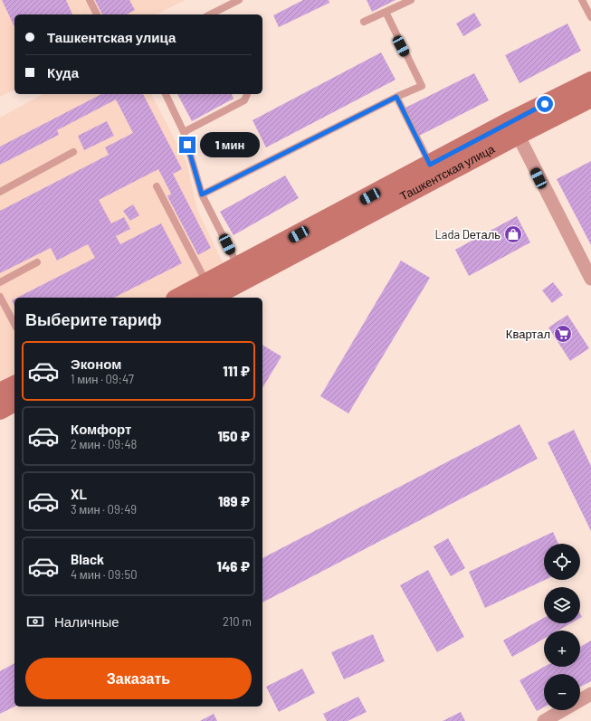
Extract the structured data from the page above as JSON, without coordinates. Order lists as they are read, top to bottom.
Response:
{
  "streets": {
    "main road": ["Ташкентская улица"]
  },
  "places": {
    "shop": ["Lada Dеталь"],
    "supermarket": ["Квартал"]
  },
  "page": {
    "banner": ["Ташкентская улица", "Куда"],
    "bubble": "1 мин",
    "heading": "Выберите тариф",
    "list": [
      {
        "name": "Эконом",
        "note": "1 мин · 09:47",
        "value": "111 ₽"
      },
      {
        "name": "Комфорт",
        "note": "2 мин · 09:48",
        "value": "150 ₽"
      },
      {
        "name": "XL",
        "note": "3 мин · 09:49",
        "value": "189 ₽"
      },
      {
        "name": "Black",
        "note": "4 мин · 09:50",
        "value": "146 ₽"
      }
    ],
    "map_buttons": ["+", "−"],
    "pay": ["Наличные", "210 m"],
    "buttons": "Заказать"
  }
}
